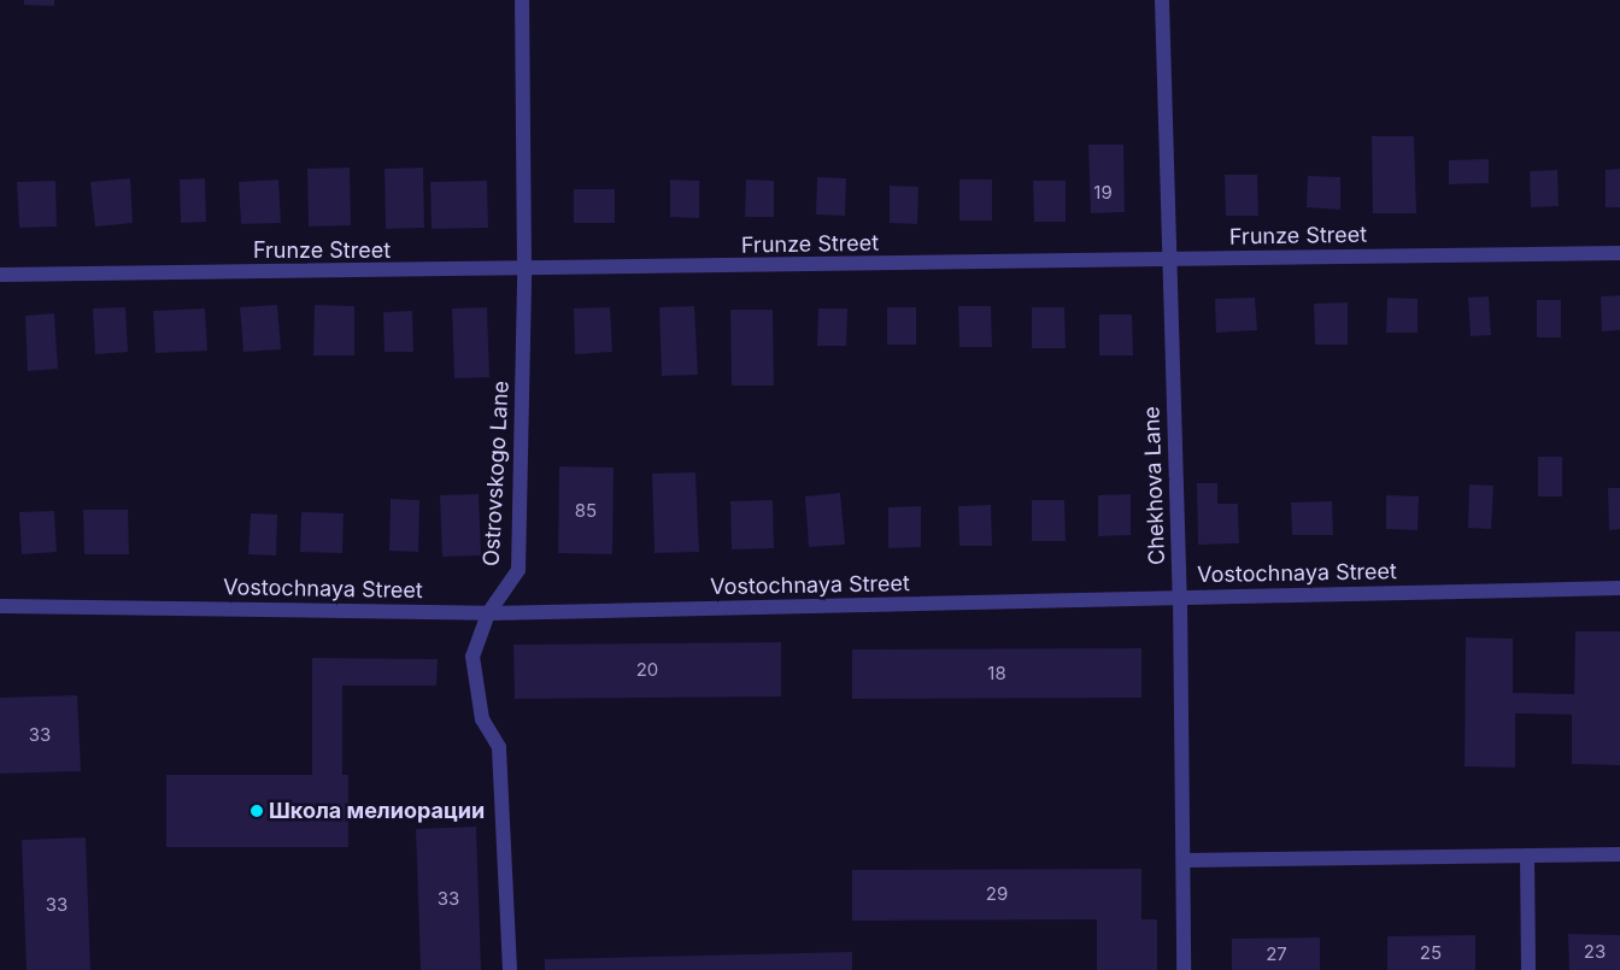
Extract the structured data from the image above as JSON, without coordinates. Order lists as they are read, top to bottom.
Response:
{
  "streets": {
    "street": [
      "Frunze Street",
      "Ostrovskogo Lane",
      "Chekhova Lane",
      "Vostochnaya Street"
    ]
  },
  "crossings": [
    ["Frunze Street", "Ostrovskogo Lane"],
    ["Frunze Street", "Chekhova Lane"],
    ["Ostrovskogo Lane", "Vostochnaya Street"],
    ["Chekhova Lane", "Vostochnaya Street"]
  ],
  "places": ["Школа мелиорации"],
  "house_numbers": [
    "19",
    "85",
    "20",
    "18",
    "33",
    "29",
    "33",
    "33",
    "23",
    "25",
    "27"
  ]
}
